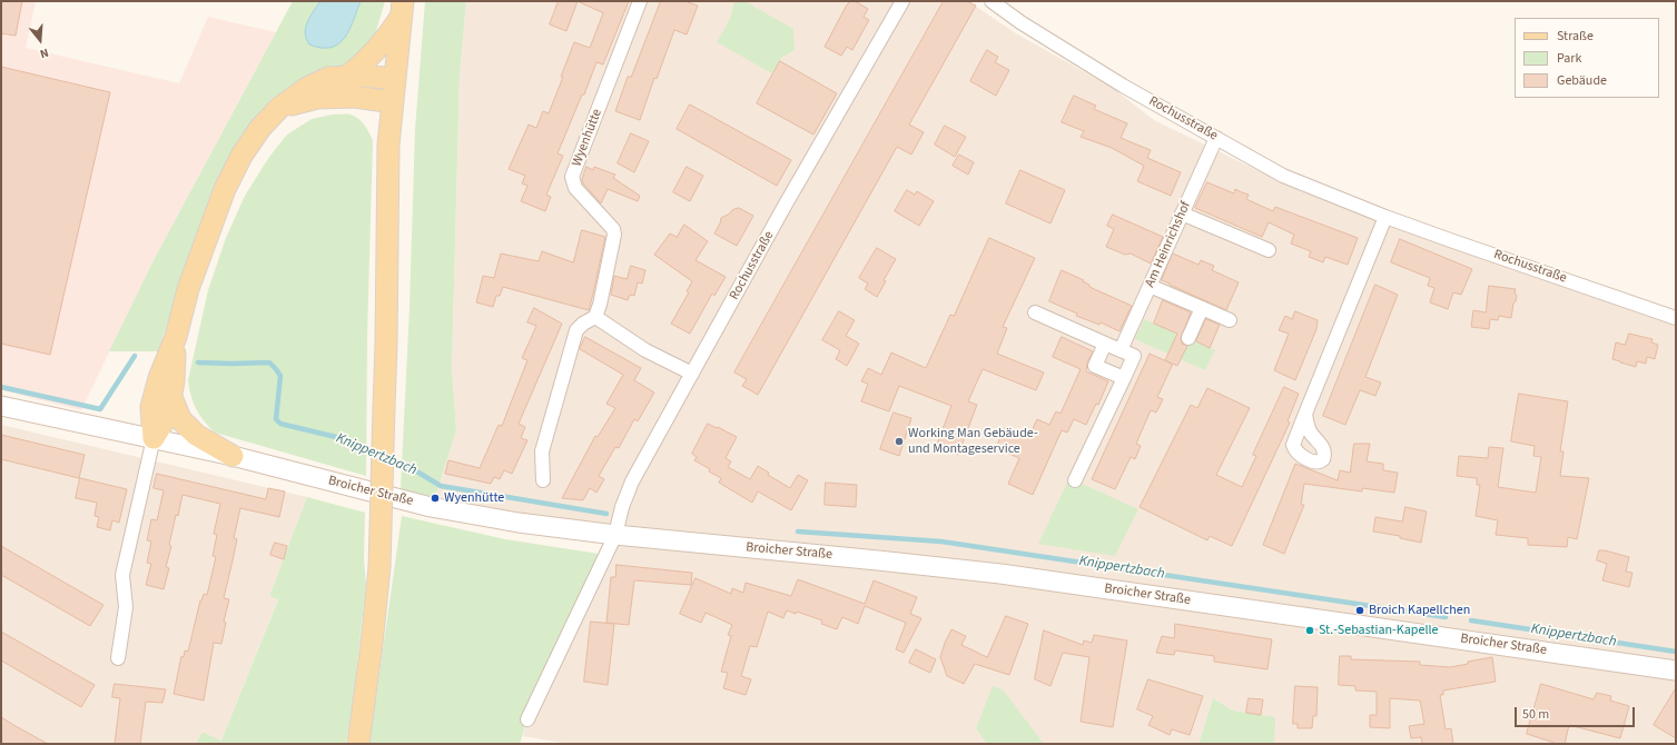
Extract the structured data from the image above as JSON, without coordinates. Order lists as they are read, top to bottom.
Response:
{
  "streets": {
    "street": [
      "Rochusstraße",
      "Wyenhütte",
      "Am Heinrichshof",
      "Broicher Straße"
    ]
  },
  "crossings": [
    ["Rochusstraße", "Am Heinrichshof"],
    ["Rochusstraße", "Broicher Straße"]
  ],
  "water": ["Knippertzbach"],
  "places": [
    "Working Man Gebäude- und Montageservice",
    "Wyenhütte",
    "Broich Kapellchen",
    "St.-Sebastian-Kapelle"
  ],
  "legend": ["Straße", "Park", "Gebäude"],
  "scale_bar": "50 m",
  "north": "bottom"
}
